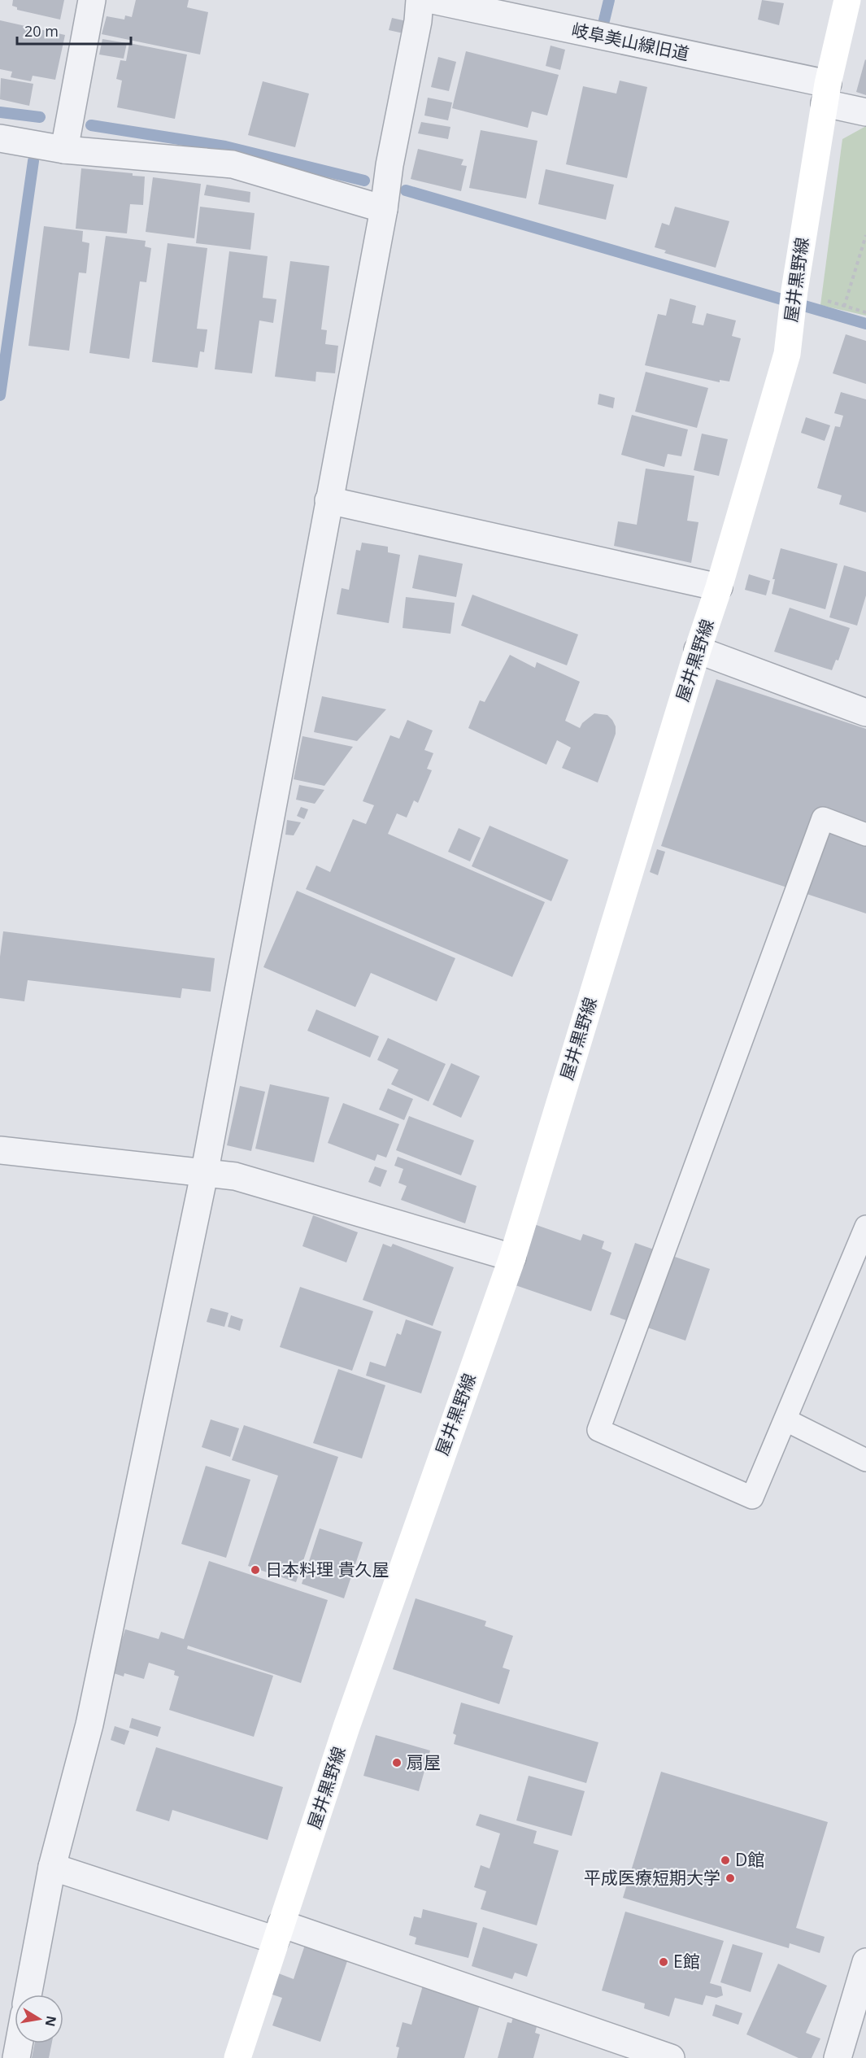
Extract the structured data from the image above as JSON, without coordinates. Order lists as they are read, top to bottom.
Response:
{
  "streets": {
    "main road": ["屋井黒野線"],
    "street": ["岐阜美山線旧道"]
  },
  "crossings": [
    ["岐阜美山線旧道", "屋井黒野線"]
  ],
  "places": [
    "日本料理 貴久屋",
    "扇屋",
    "D館",
    "平成医療短期大学",
    "E館"
  ],
  "scale_bar": "20 m",
  "north": "right"
}
